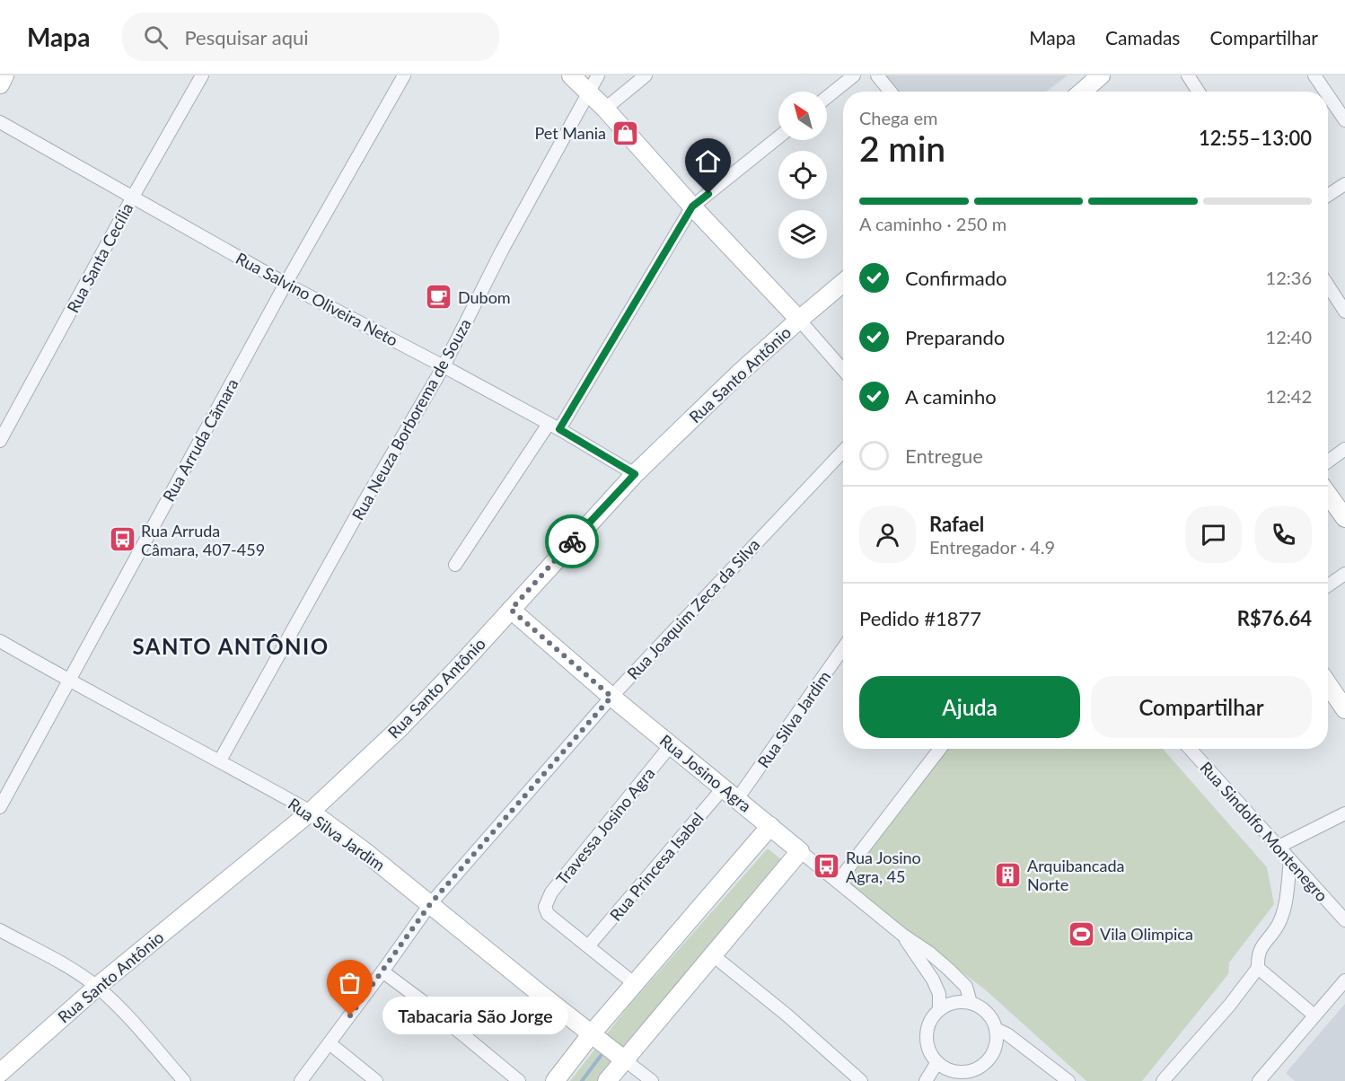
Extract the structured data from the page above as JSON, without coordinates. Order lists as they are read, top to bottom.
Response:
{
  "streets": {
    "main road": ["Rua Santo Antônio", "Rua Silva Jardim", "Rua Josino Agra"],
    "street": [
      "Rua Santa Cecília",
      "Rua Salvino Oliveira Neto",
      "Rua Neuza Borborema de Souza",
      "Rua Arruda Cãmara",
      "Rua Joaquim Zeca da Silva",
      "Travessa Josino Agra",
      "Rua Sindolfo Montenegro",
      "Rua Princesa Isabel"
    ]
  },
  "crossings": [
    ["Rua Santa Cecília", "Rua Salvino Oliveira Neto"],
    ["Rua Salvino Oliveira Neto", "Rua Santo Antônio"],
    ["Rua Salvino Oliveira Neto", "Rua Neuza Borborema de Souza"],
    ["Rua Salvino Oliveira Neto", "Rua Arruda Cãmara"],
    ["Rua Santo Antônio", "Rua Silva Jardim"],
    ["Rua Santo Antônio", "Rua Josino Agra"],
    ["Rua Neuza Borborema de Souza", "Rua Silva Jardim"],
    ["Rua Arruda Cãmara", "Rua Silva Jardim"],
    ["Rua Joaquim Zeca da Silva", "Rua Silva Jardim"],
    ["Rua Joaquim Zeca da Silva", "Rua Josino Agra"],
    ["Rua Silva Jardim", "Rua Josino Agra"],
    ["Rua Josino Agra", "Travessa Josino Agra"],
    ["Rua Josino Agra", "Rua Princesa Isabel"],
    ["Travessa Josino Agra", "Rua Princesa Isabel"]
  ],
  "districts": ["SANTO ANTÔNIO"],
  "places": {
    "shop": ["Pet Mania"],
    "cafe": ["Dubom"],
    "bus stop": ["Rua Arruda Câmara, 407-459", "Rua Josino Agra, 45"],
    "building": ["Arquibancada Norte"],
    "sports": ["Vila Olimpica"],
    "other": ["Tabacaria São Jorge"]
  },
  "north": "top left",
  "page": {
    "header": "Mapa",
    "search": "Pesquisar aqui",
    "nav": ["Mapa", "Camadas", "Compartilhar"],
    "heading": ["2 min", "Chega em", "12:55–13:00"],
    "panel": [
      "Rafael",
      "Entregador · 4.9",
      "Pedido #1877",
      "R$76.64"
    ],
    "bar": "A caminho · 250 m",
    "list": [
      ["Confirmado", "12:36"],
      ["Preparando", "12:40"],
      ["A caminho", "12:42"],
      "Entregue"
    ],
    "buttons": ["Ajuda", "Compartilhar"],
    "bubble": "Tabacaria São Jorge"
  }
}
